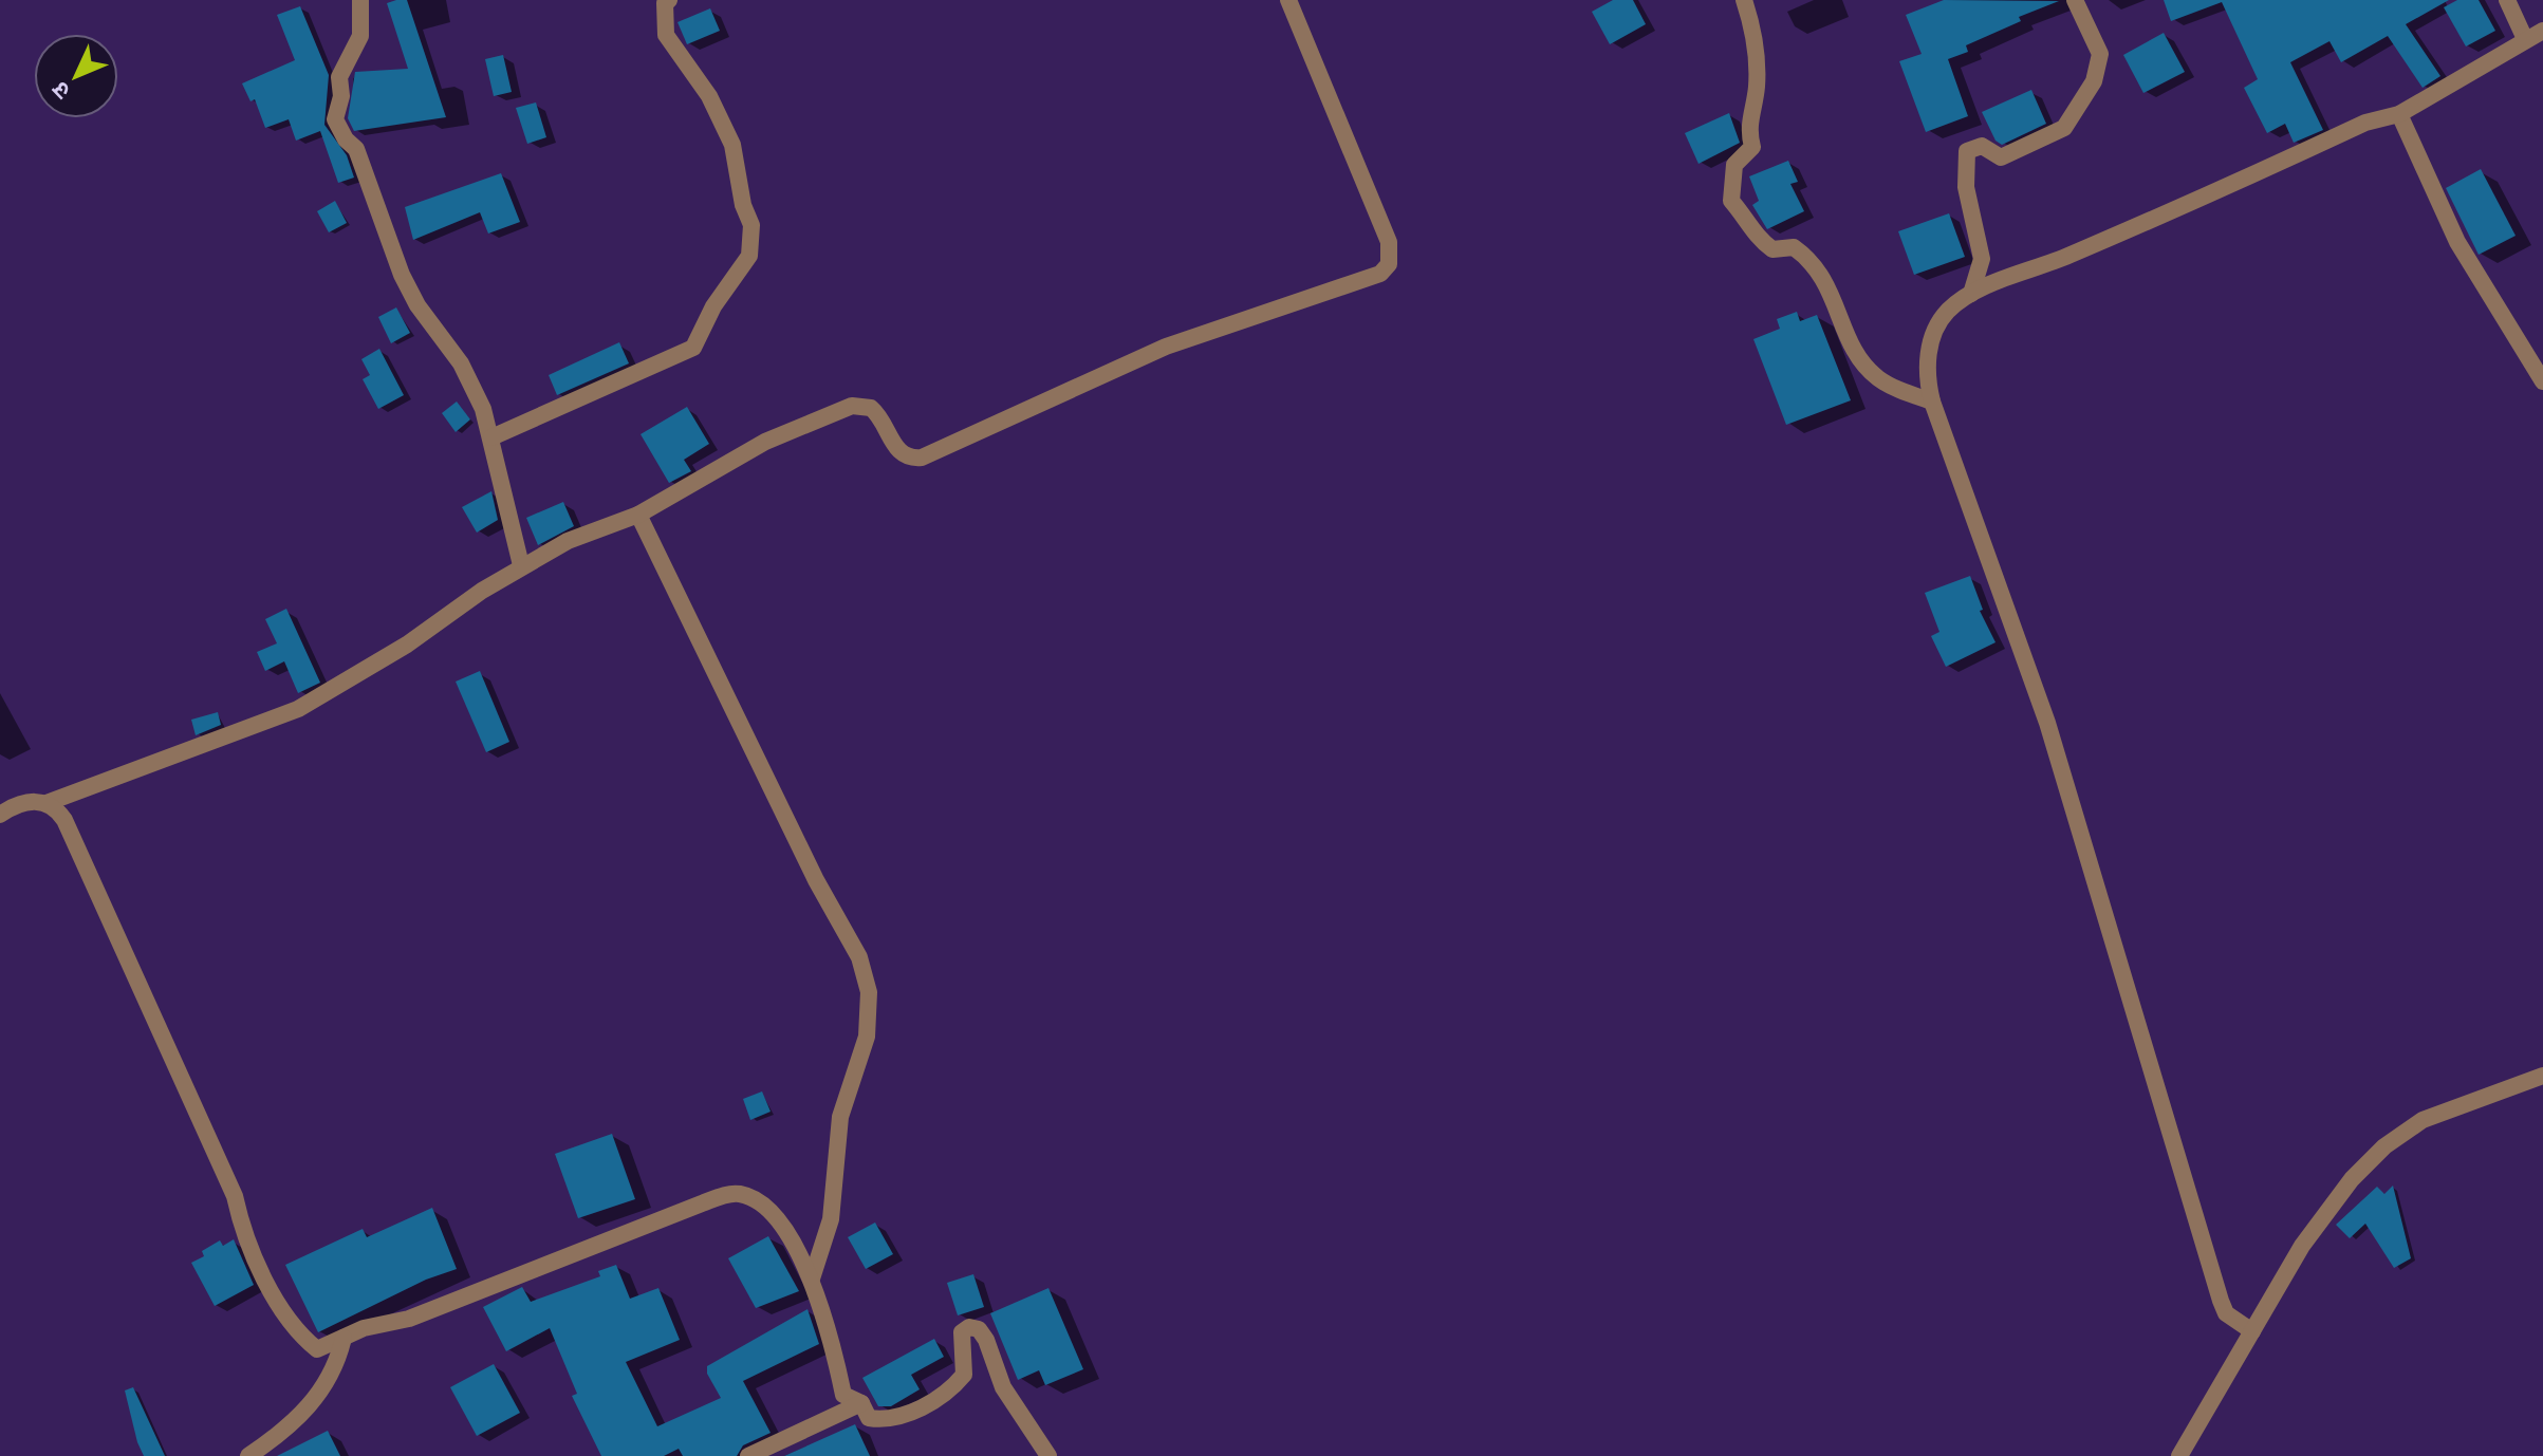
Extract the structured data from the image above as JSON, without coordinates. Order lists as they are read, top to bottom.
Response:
{
  "north": "bottom left"
}
